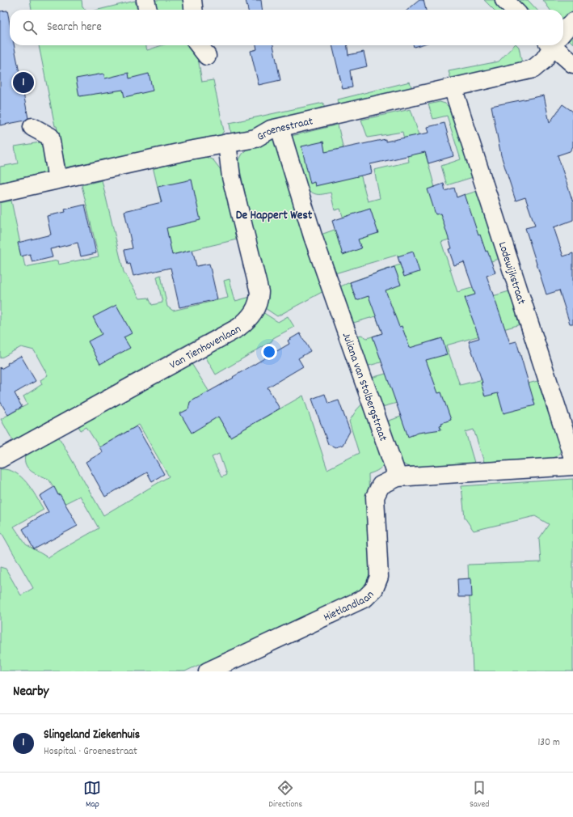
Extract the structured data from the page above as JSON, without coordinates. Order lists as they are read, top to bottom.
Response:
{
  "streets": {
    "street": [
      "Groenestraat",
      "Lodewijkstraat",
      "Van Tienhovenlaan",
      "Juliana van Stolbergstraat",
      "Hietlandlaan"
    ]
  },
  "crossings": [
    ["Groenestraat", "Lodewijkstraat"],
    ["Groenestraat", "Van Tienhovenlaan"],
    ["Groenestraat", "Juliana van Stolbergstraat"],
    ["Juliana van Stolbergstraat", "Hietlandlaan"]
  ],
  "districts": ["De Happert West"],
  "page": {
    "search": "Search here",
    "pins": "1",
    "heading": "Nearby",
    "list": [
      {
        "mark": "1",
        "name": "Slingeland Ziekenhuis",
        "note": "Hospital · Groenestraat",
        "value": "130 m"
      }
    ],
    "nav": ["Map", "Directions", "Saved"]
  }
}
